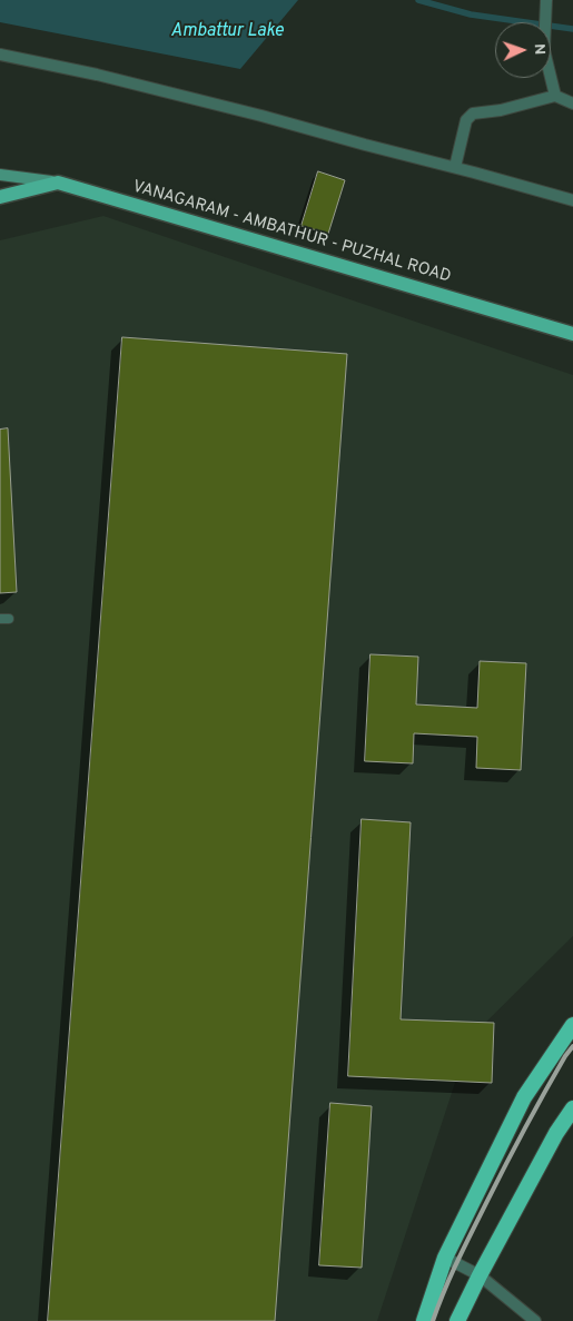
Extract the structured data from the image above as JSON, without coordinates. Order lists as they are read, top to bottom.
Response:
{
  "streets": {
    "main road": ["VANAGARAM - AMBATHUR - PUZHAL ROAD"]
  },
  "water": ["Ambattur Lake"],
  "north": "right"
}
